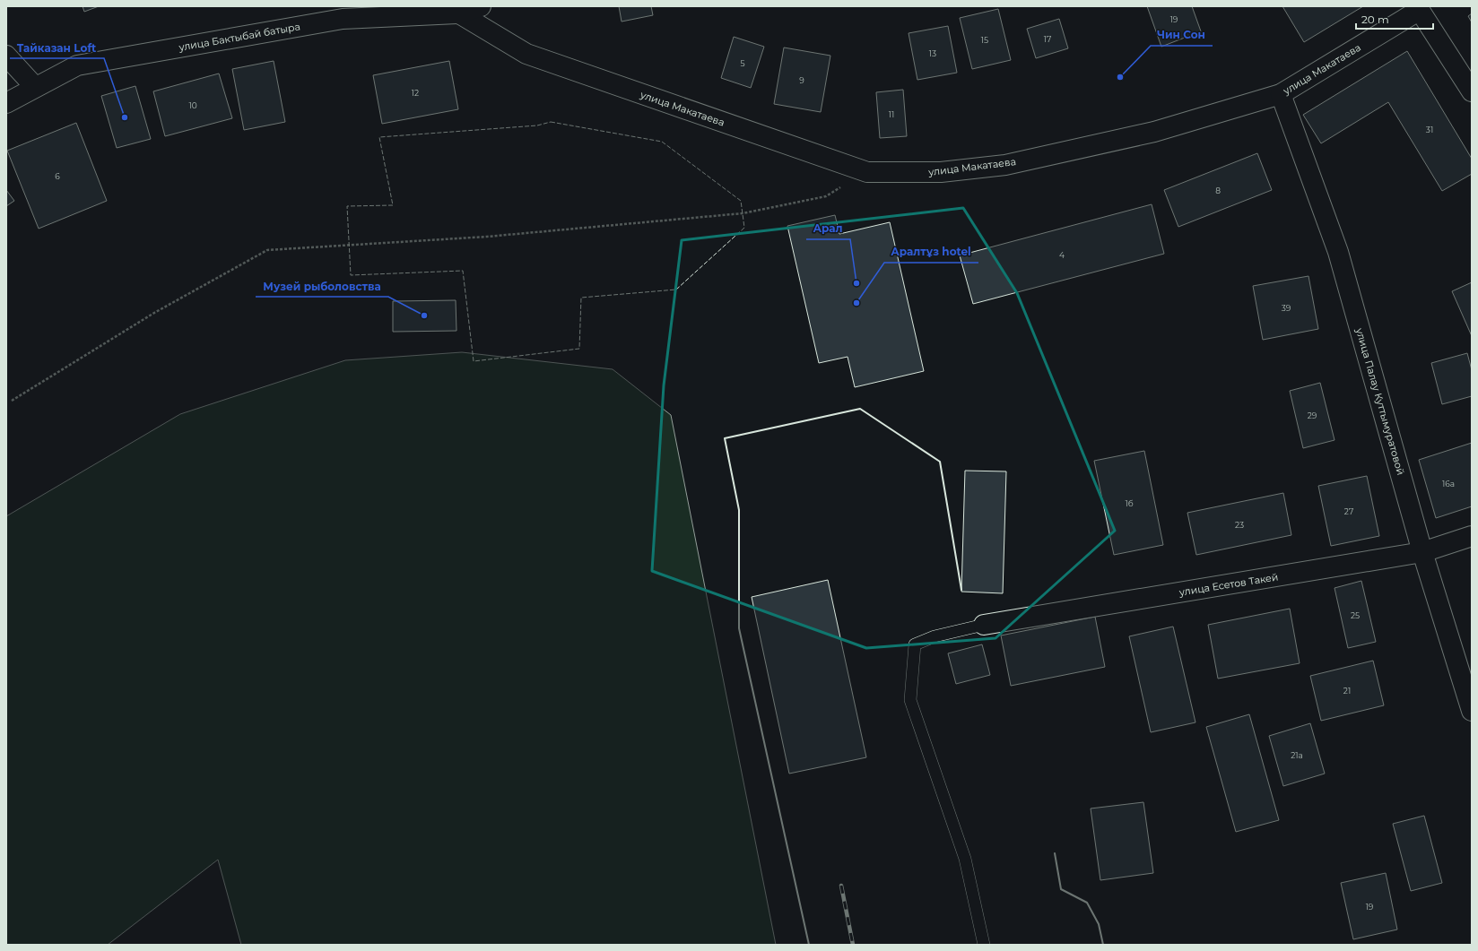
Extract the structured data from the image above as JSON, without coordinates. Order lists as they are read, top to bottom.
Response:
{
  "streets": {
    "street": [
      "улица Бактыбай батыра",
      "улица Макатаева",
      "улица Палау Куттымуратовой",
      "улица Есетов Такей"
    ]
  },
  "crossings": [
    ["улица Бактыбай батыра", "улица Макатаева"],
    ["улица Макатаева", "улица Палау Куттымуратовой"],
    ["улица Палау Куттымуратовой", "улица Есетов Такей"]
  ],
  "places": [
    "Чин Сон",
    "Тайказан Loft",
    "Арал",
    "Аралтұз hotel",
    "Музей рыболовства"
  ],
  "house_numbers": [
    "19",
    "17",
    "15",
    "13",
    "5",
    "9",
    "12",
    "10",
    "11",
    "31",
    "6",
    "8",
    "4",
    "39",
    "29",
    "16а",
    "1б",
    "27",
    "23",
    "25",
    "21",
    "21а",
    "19"
  ],
  "scale_bar": "20 m"
}
